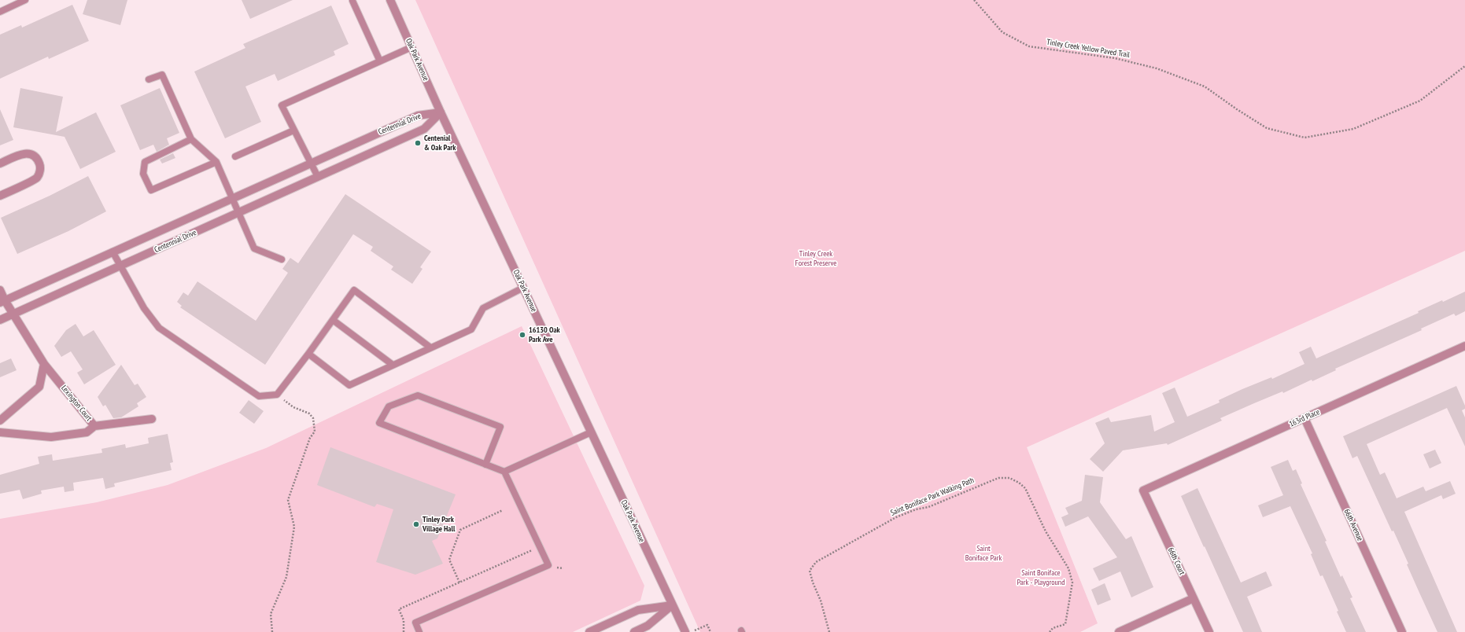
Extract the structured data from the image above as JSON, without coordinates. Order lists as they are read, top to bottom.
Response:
{
  "streets": {
    "street": [
      "Oak Park Avenue",
      "Centennial Drive",
      "Lexington Court",
      "163rd Place",
      "66th Avenue",
      "66th Court"
    ],
    "path": ["Tinley Creek Yellow Paved Trail", "Saint Boniface Park Walking Path"]
  },
  "crossings": [
    ["Oak Park Avenue", "Centennial Drive"],
    ["Centennial Drive", "Lexington Court"],
    ["163rd Place", "66th Avenue"],
    ["163rd Place", "66th Court"]
  ],
  "parks": ["Tinley Creek Forest Preserve", "Saint Boniface Park", "Saint Boniface Park - Playground"],
  "places": ["Centenial & Oak Park", "16130 Oak Park Ave", "Tinley Park Village Hall"]
}
